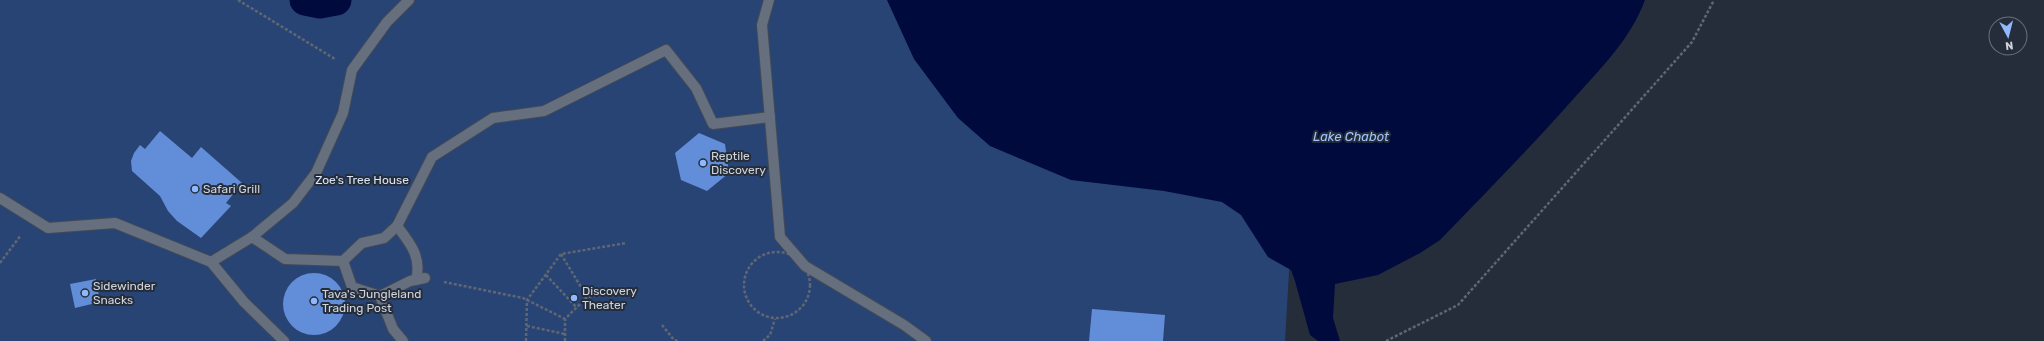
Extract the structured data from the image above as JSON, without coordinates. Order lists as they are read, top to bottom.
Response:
{
  "water": ["Lake Chabot"],
  "parks": ["Zoe's Tree House"],
  "places": [
    "Reptile Discovery",
    "Safari Grill",
    "Sidewinder Snacks",
    "Discovery Theater",
    "Tava's Jungleland Trading Post"
  ],
  "north": "bottom"
}
